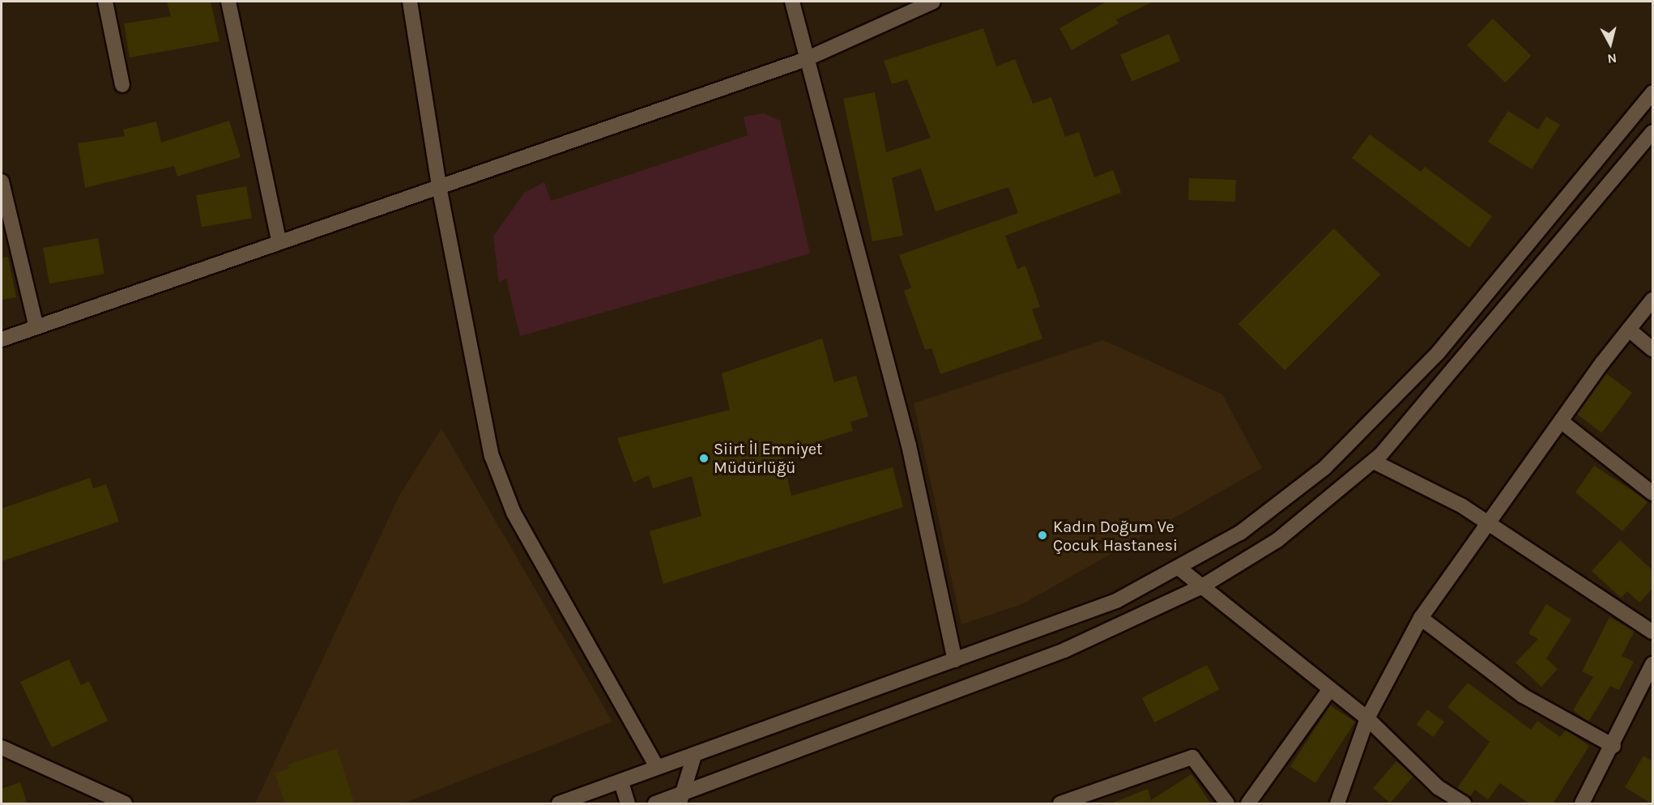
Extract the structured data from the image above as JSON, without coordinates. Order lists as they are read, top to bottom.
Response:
{
  "places": ["Siirt İl Emniyet Müdürlüğü", "Kadın Doğum Ve Çocuk Hastanesi"],
  "north": "bottom"
}
